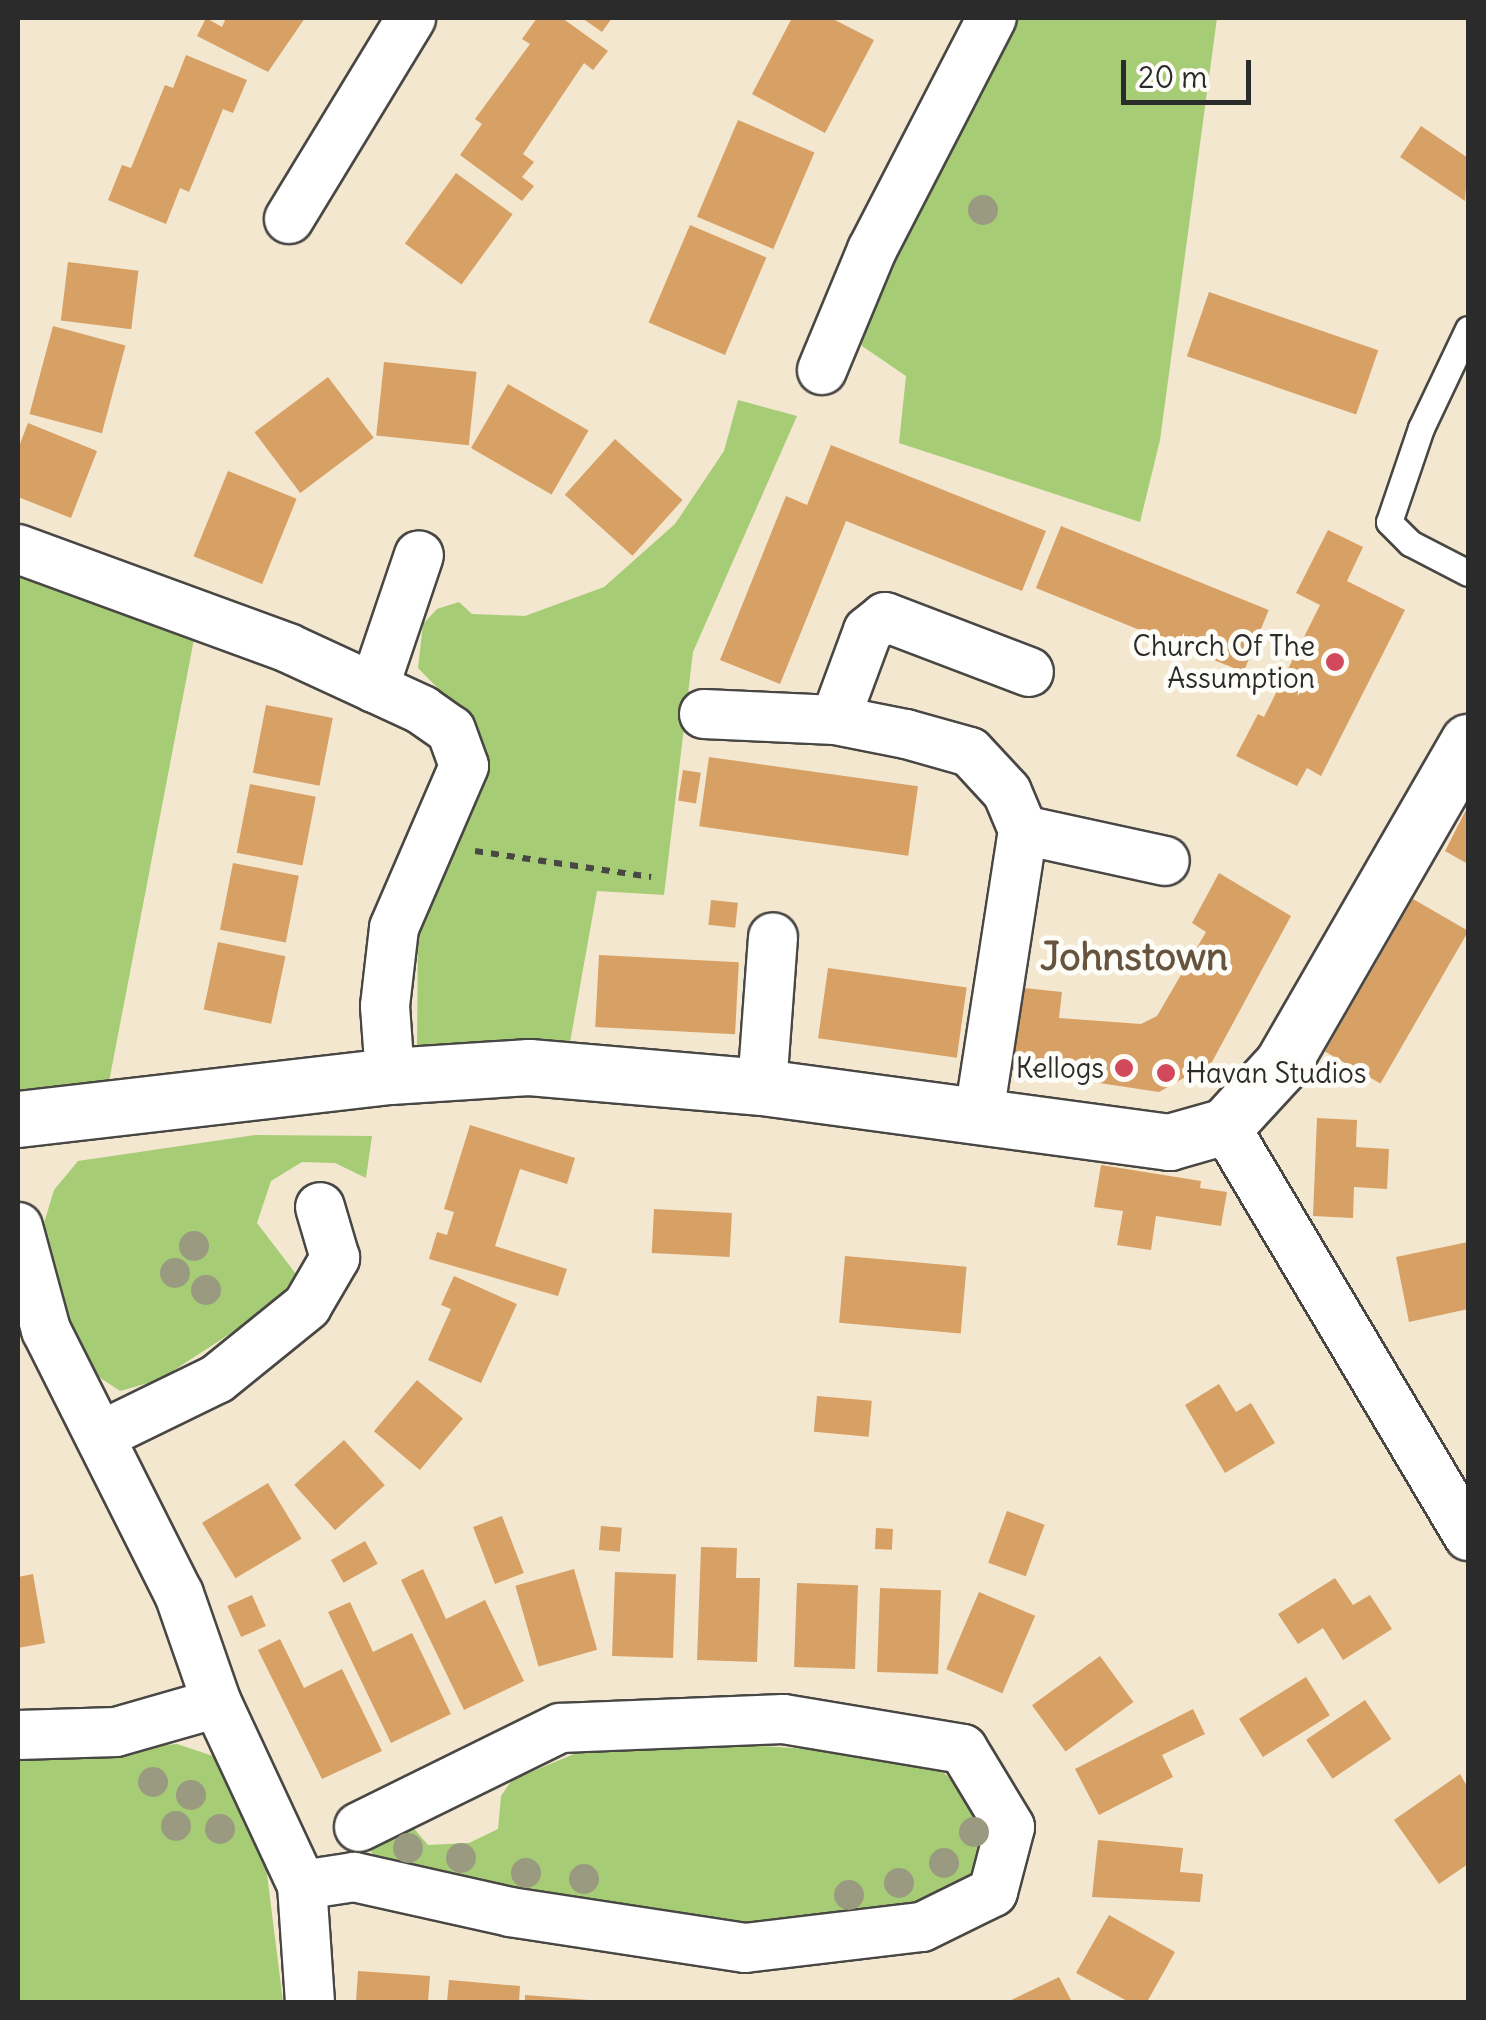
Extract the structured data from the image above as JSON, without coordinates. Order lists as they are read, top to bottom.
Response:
{
  "districts": ["Johnstown"],
  "places": ["Church Of The Assumption", "Kellogs", "Havan Studios"],
  "scale_bar": "20 m"
}
